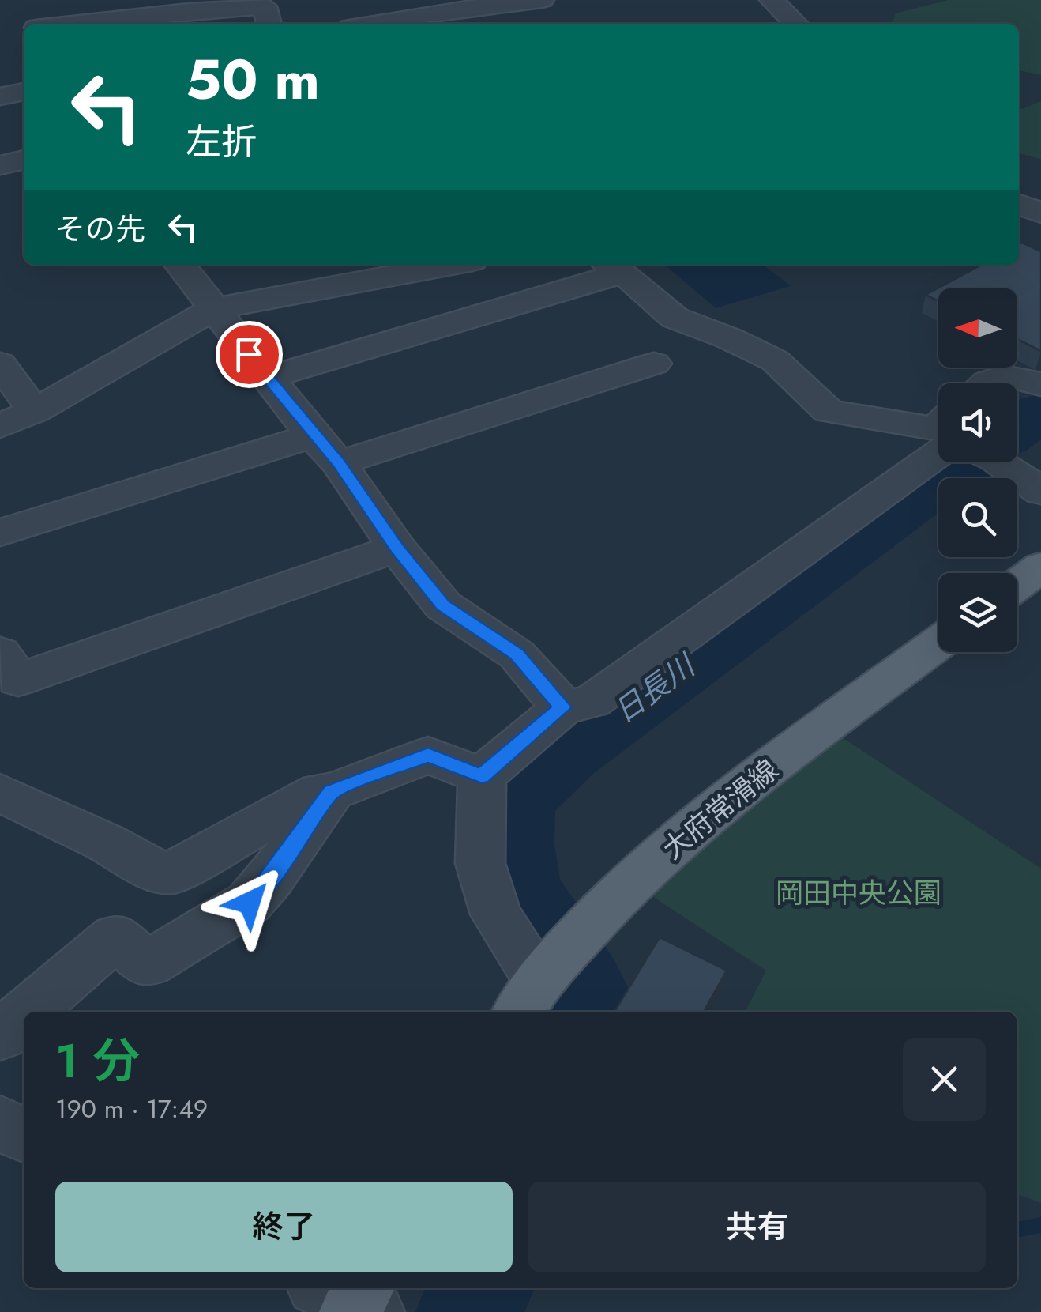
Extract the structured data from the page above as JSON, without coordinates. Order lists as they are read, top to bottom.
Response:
{
  "streets": {
    "main road": ["大府常滑線"]
  },
  "water": ["日長川"],
  "parks": ["岡田中央公園"],
  "north": "left",
  "page": {
    "turn": ["50 m", "左折"],
    "then": "その先",
    "heading": ["1 分", "190 m · 17:49"],
    "buttons": ["終了", "共有"]
  }
}
